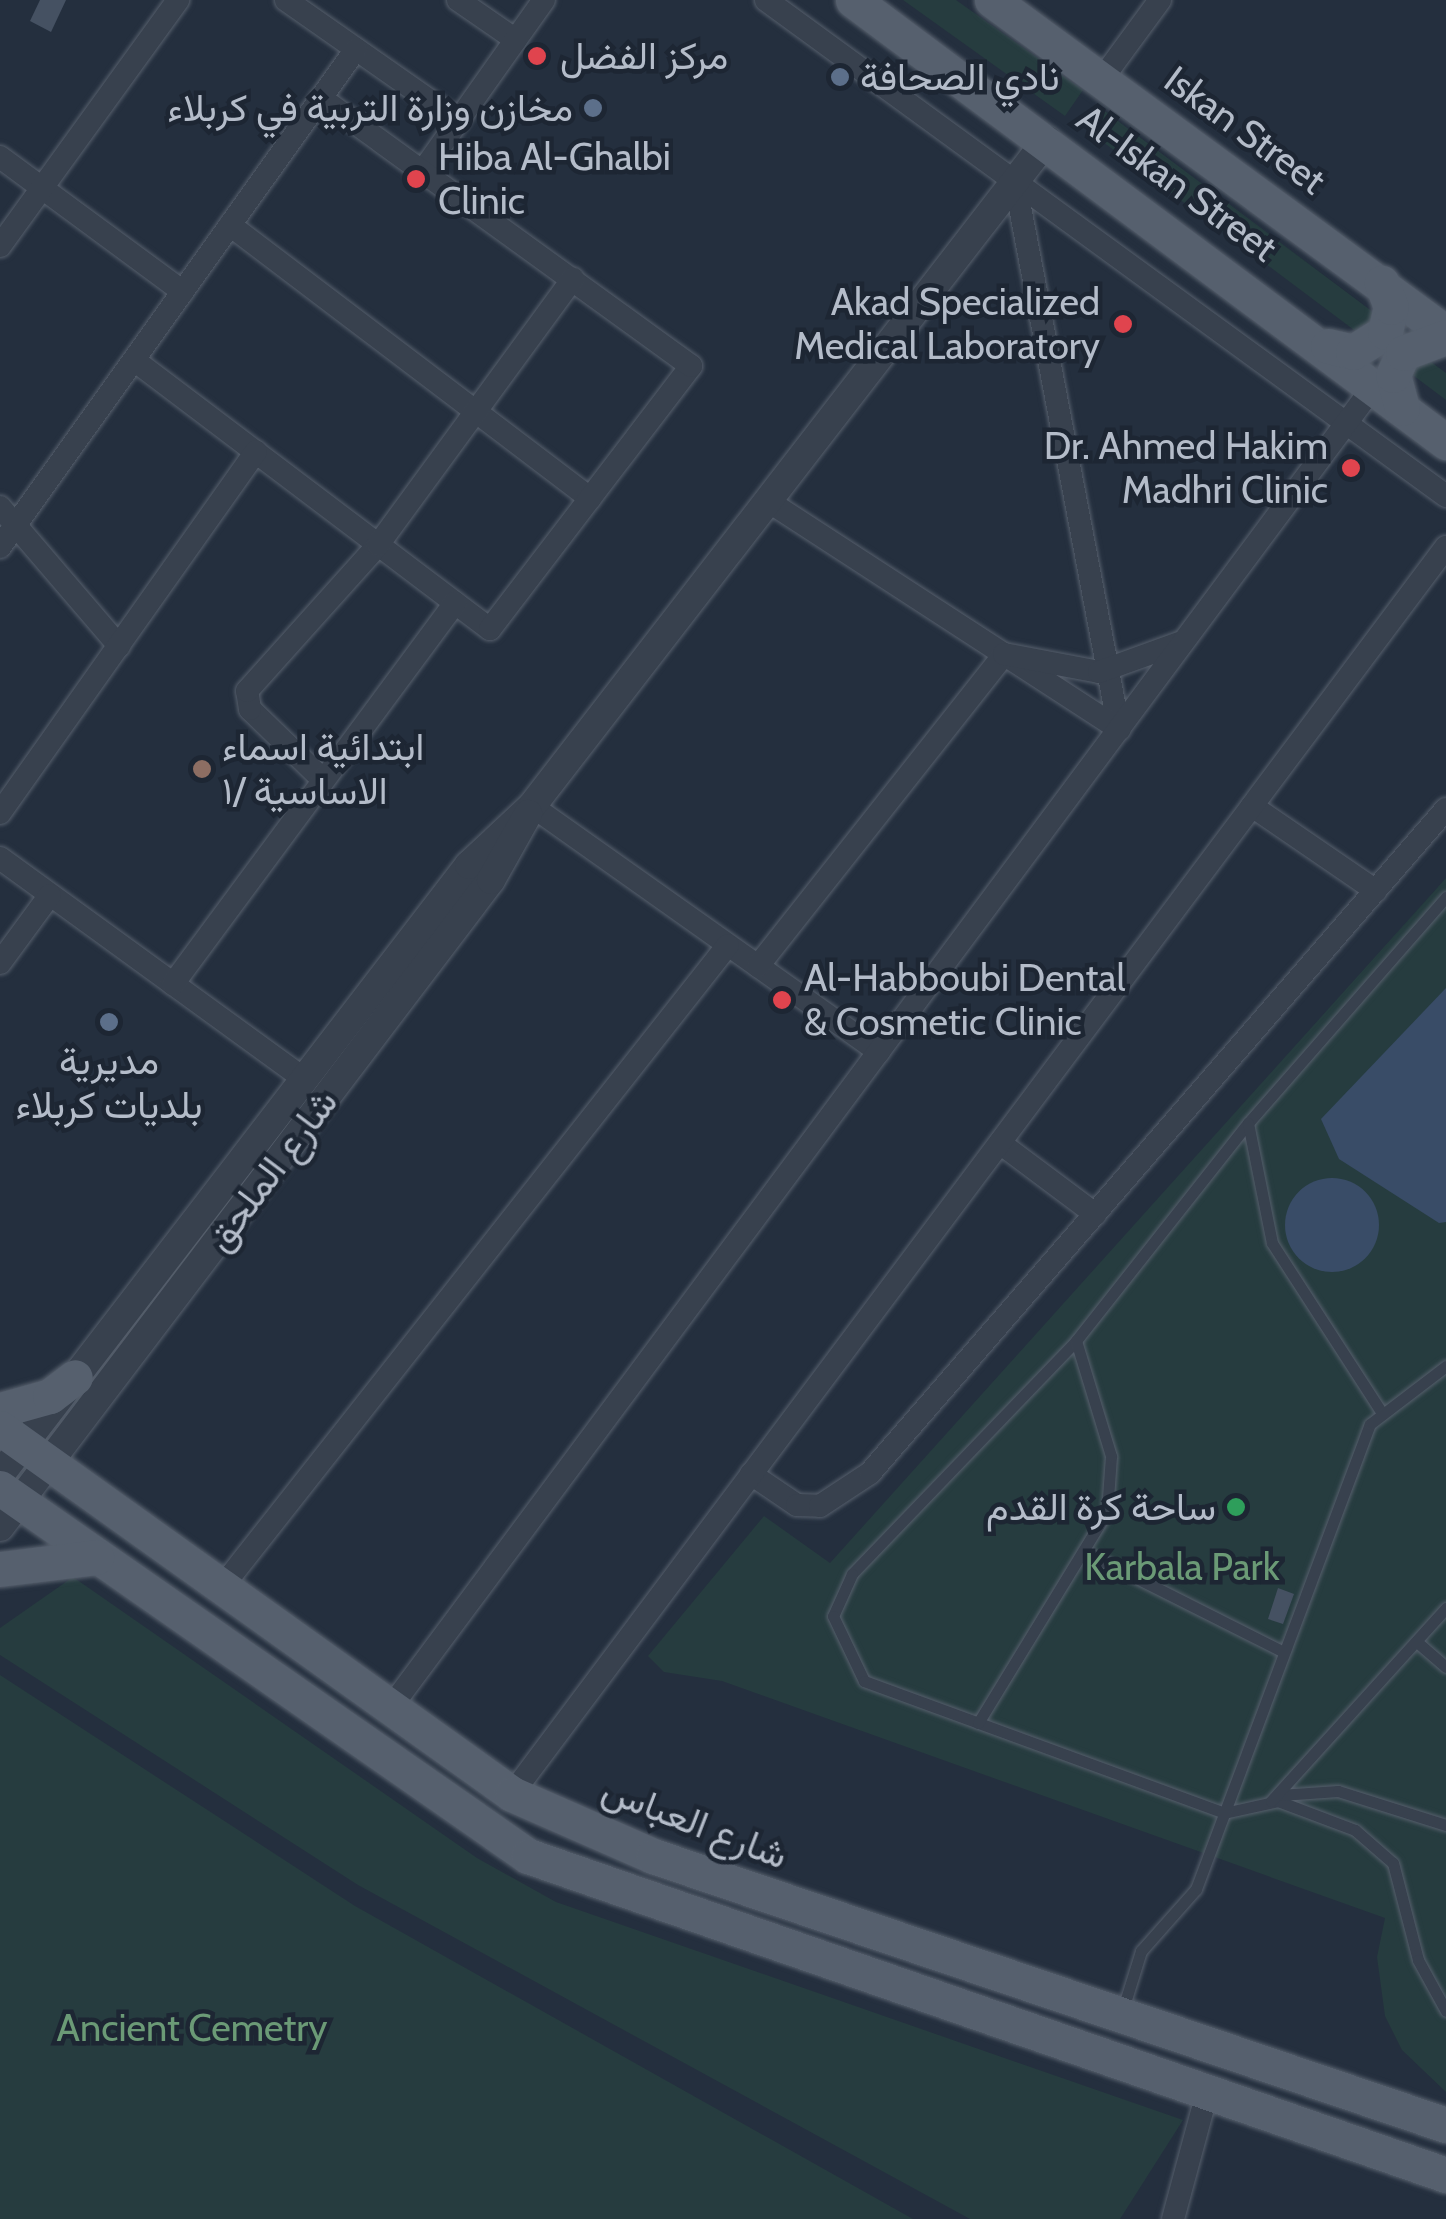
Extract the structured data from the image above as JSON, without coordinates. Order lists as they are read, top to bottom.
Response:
{
  "streets": {
    "main road": ["Iskan Street", "Al-Iskan Street", "شارع العباس"],
    "street": ["شارع الملحق"]
  },
  "crossings": [
    ["Al-Iskan Street", "شارع الملحق"],
    ["شارع الملحق", "شارع العباس"]
  ],
  "parks": ["Karbala Park", "Ancient Cemetry"],
  "places": [
    "مركز الفضل",
    "نادي الصحافة",
    "مخازن وزارة التربية في كربلاء",
    "Hiba Al-Ghalbi Clinic",
    "Akad Specialized Medical Laboratory",
    "Dr. Ahmed Hakim Madhri Clinic",
    "ابتدائية اسماء الاساسية /١",
    "Al-Habboubi Dental & Cosmetic Clinic",
    "مديرية بلديات كربلاء",
    "ساحة كرة القدم"
  ]
}
